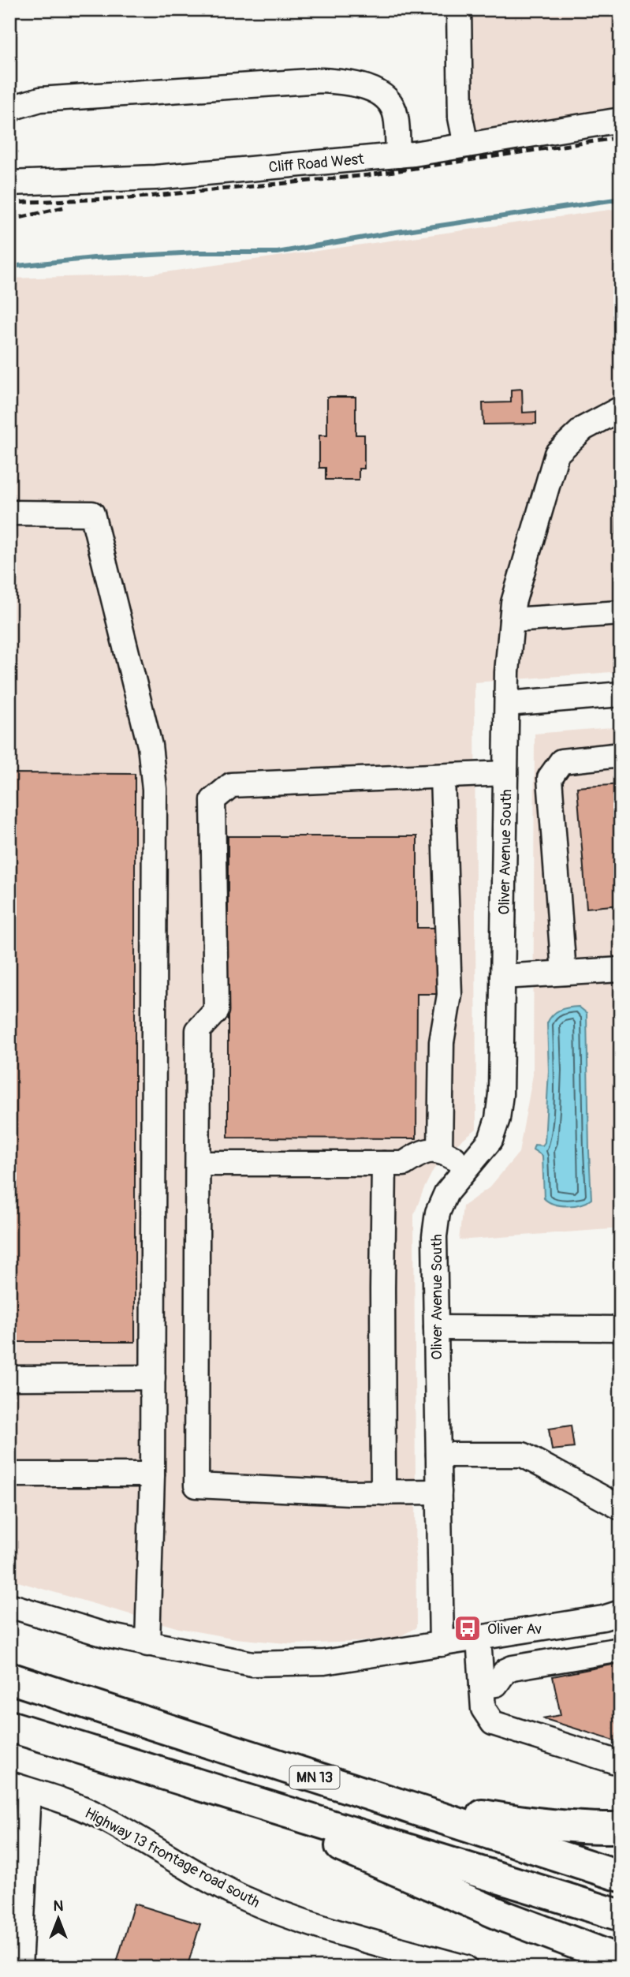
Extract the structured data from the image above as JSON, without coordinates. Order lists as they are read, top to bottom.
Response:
{
  "streets": {
    "highway": ["MN 13"],
    "street": ["Cliff Road West", "Oliver Avenue South", "Highway 13 frontage road south"]
  },
  "places": {
    "bus stop": ["Oliver Av"]
  },
  "north": "top"
}
